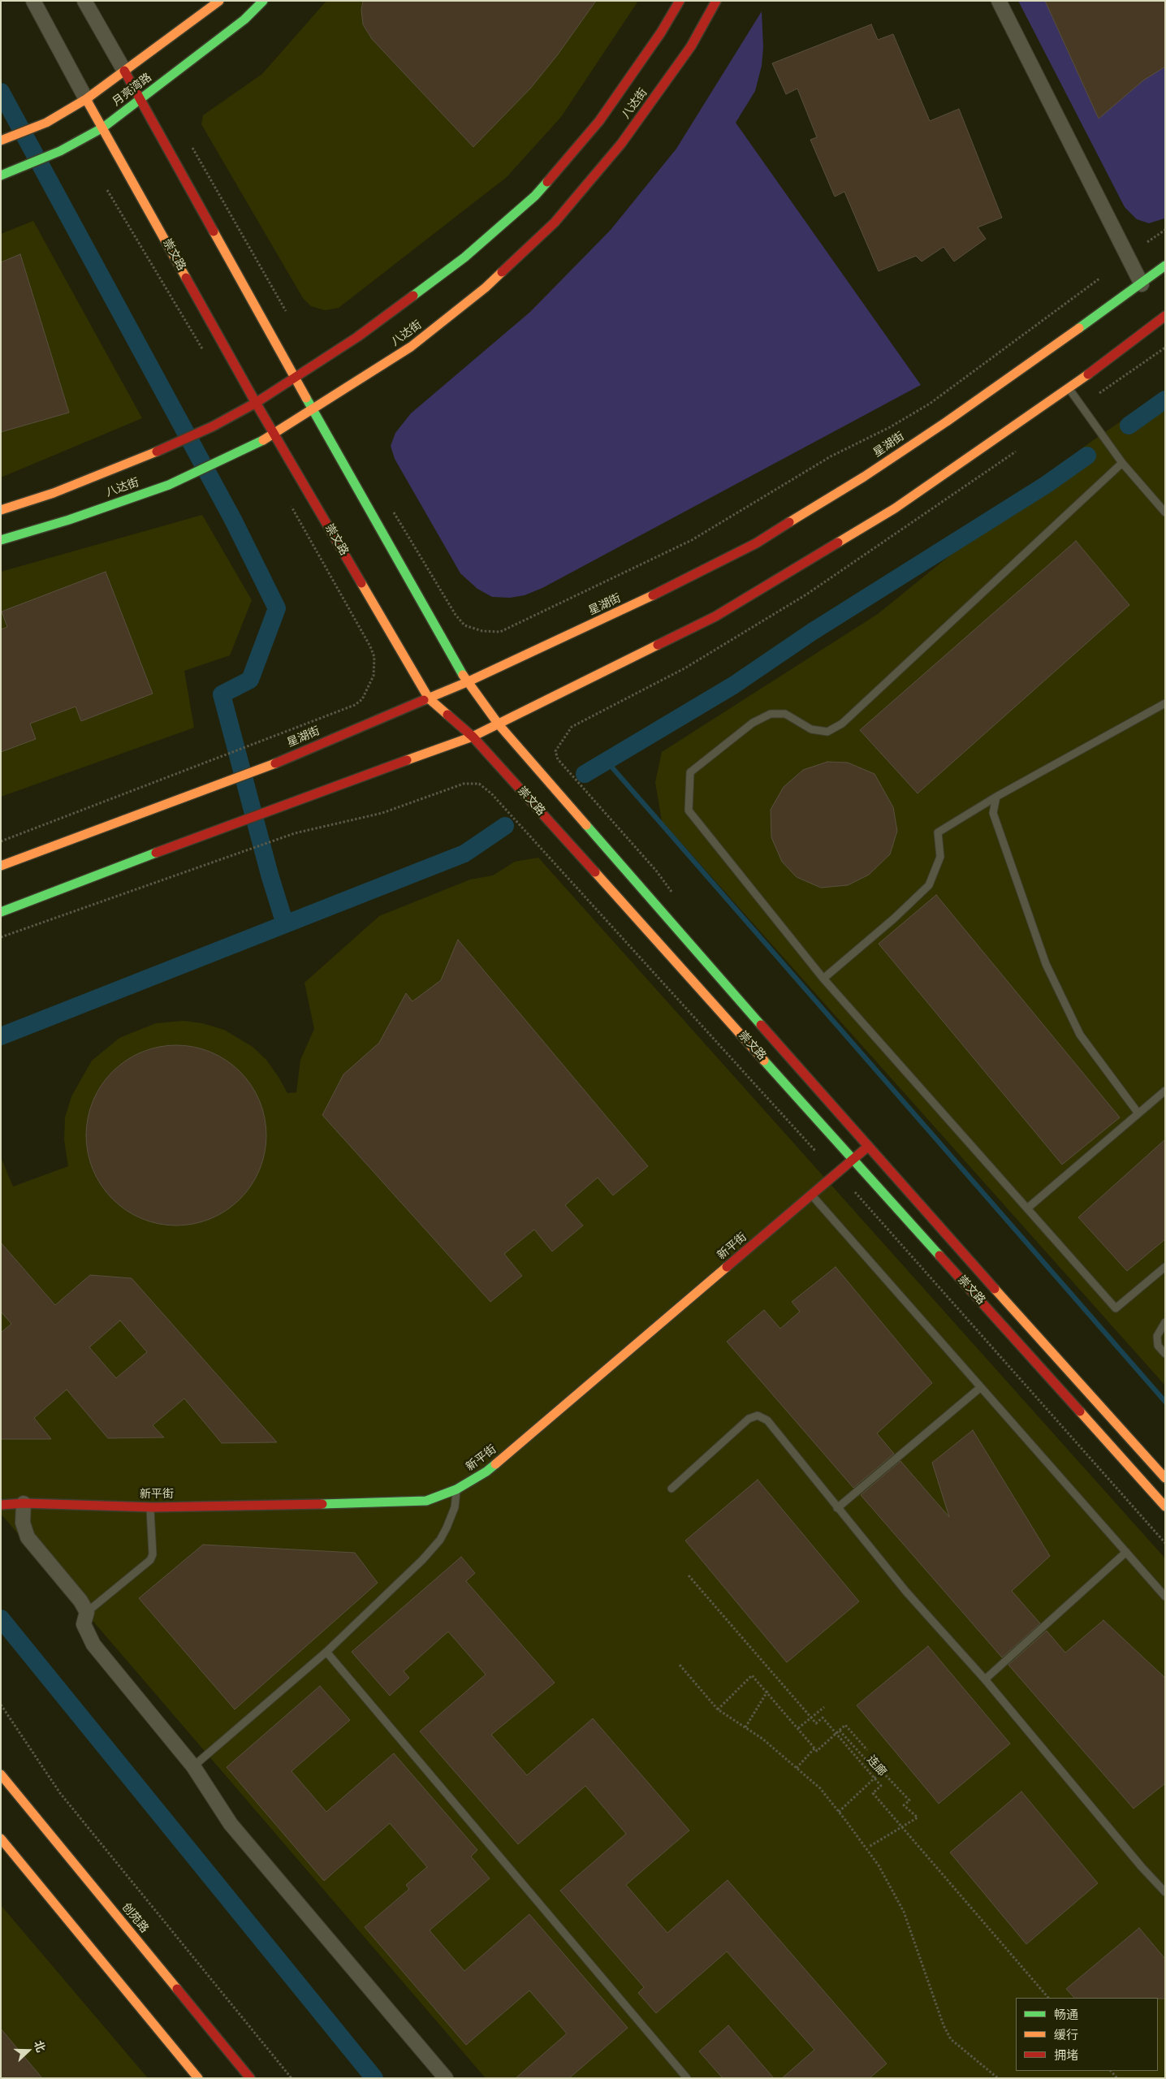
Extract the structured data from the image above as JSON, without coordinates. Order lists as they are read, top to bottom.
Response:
{
  "streets": {
    "street": [
      "月亮湾路",
      "八达街",
      "崇文路",
      "星湖街",
      "新平街",
      "创苑路"
    ],
    "path": ["连廊"]
  },
  "crossings": [
    ["月亮湾路", "崇文路"],
    ["八达街", "崇文路"],
    ["崇文路", "星湖街"],
    ["崇文路", "新平街"]
  ],
  "legend": ["畅通", "缓行", "拥堵"],
  "north": "right"
}
